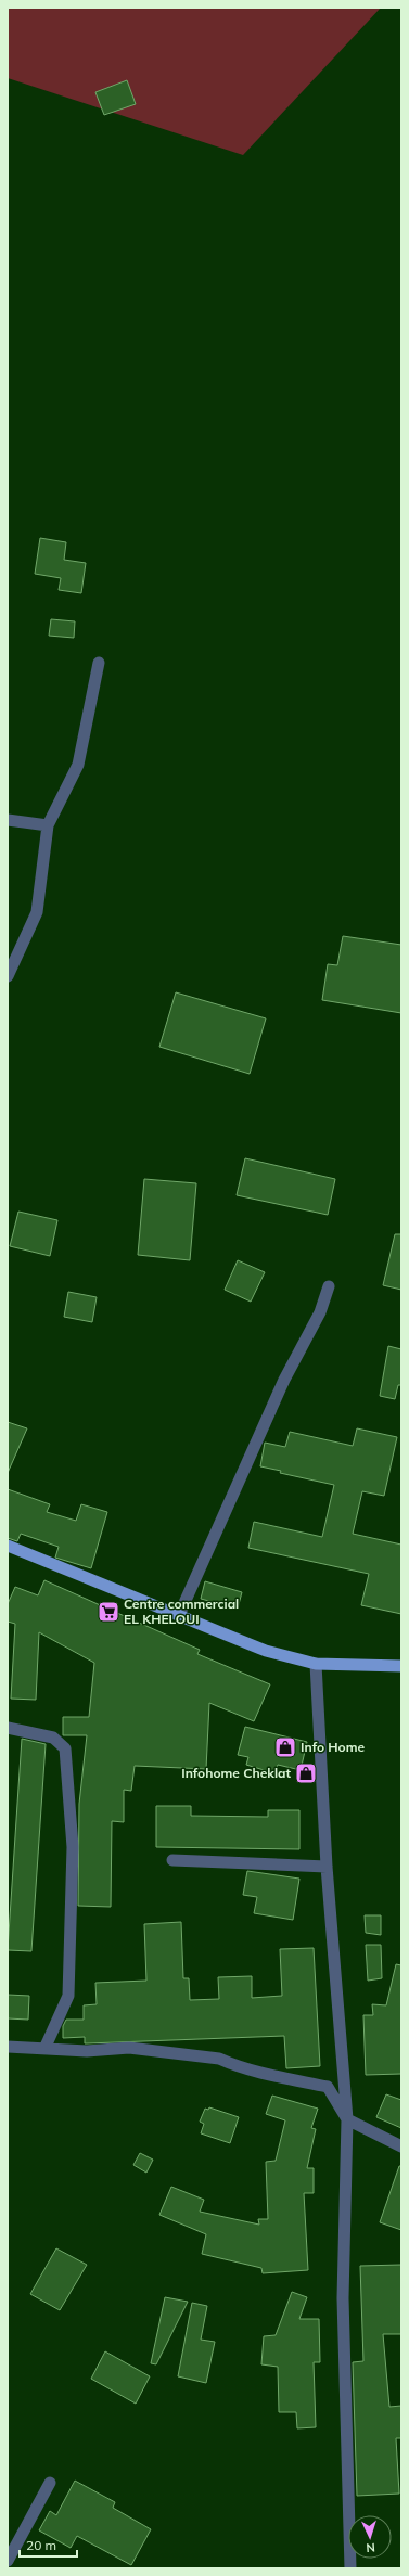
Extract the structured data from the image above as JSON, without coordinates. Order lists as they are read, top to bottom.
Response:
{
  "places": {
    "supermarket": ["Centre commercial EL KHELOUI"],
    "shop": ["Info Home", "Infohome Cheklat"]
  },
  "scale_bar": "20 m",
  "north": "bottom"
}
